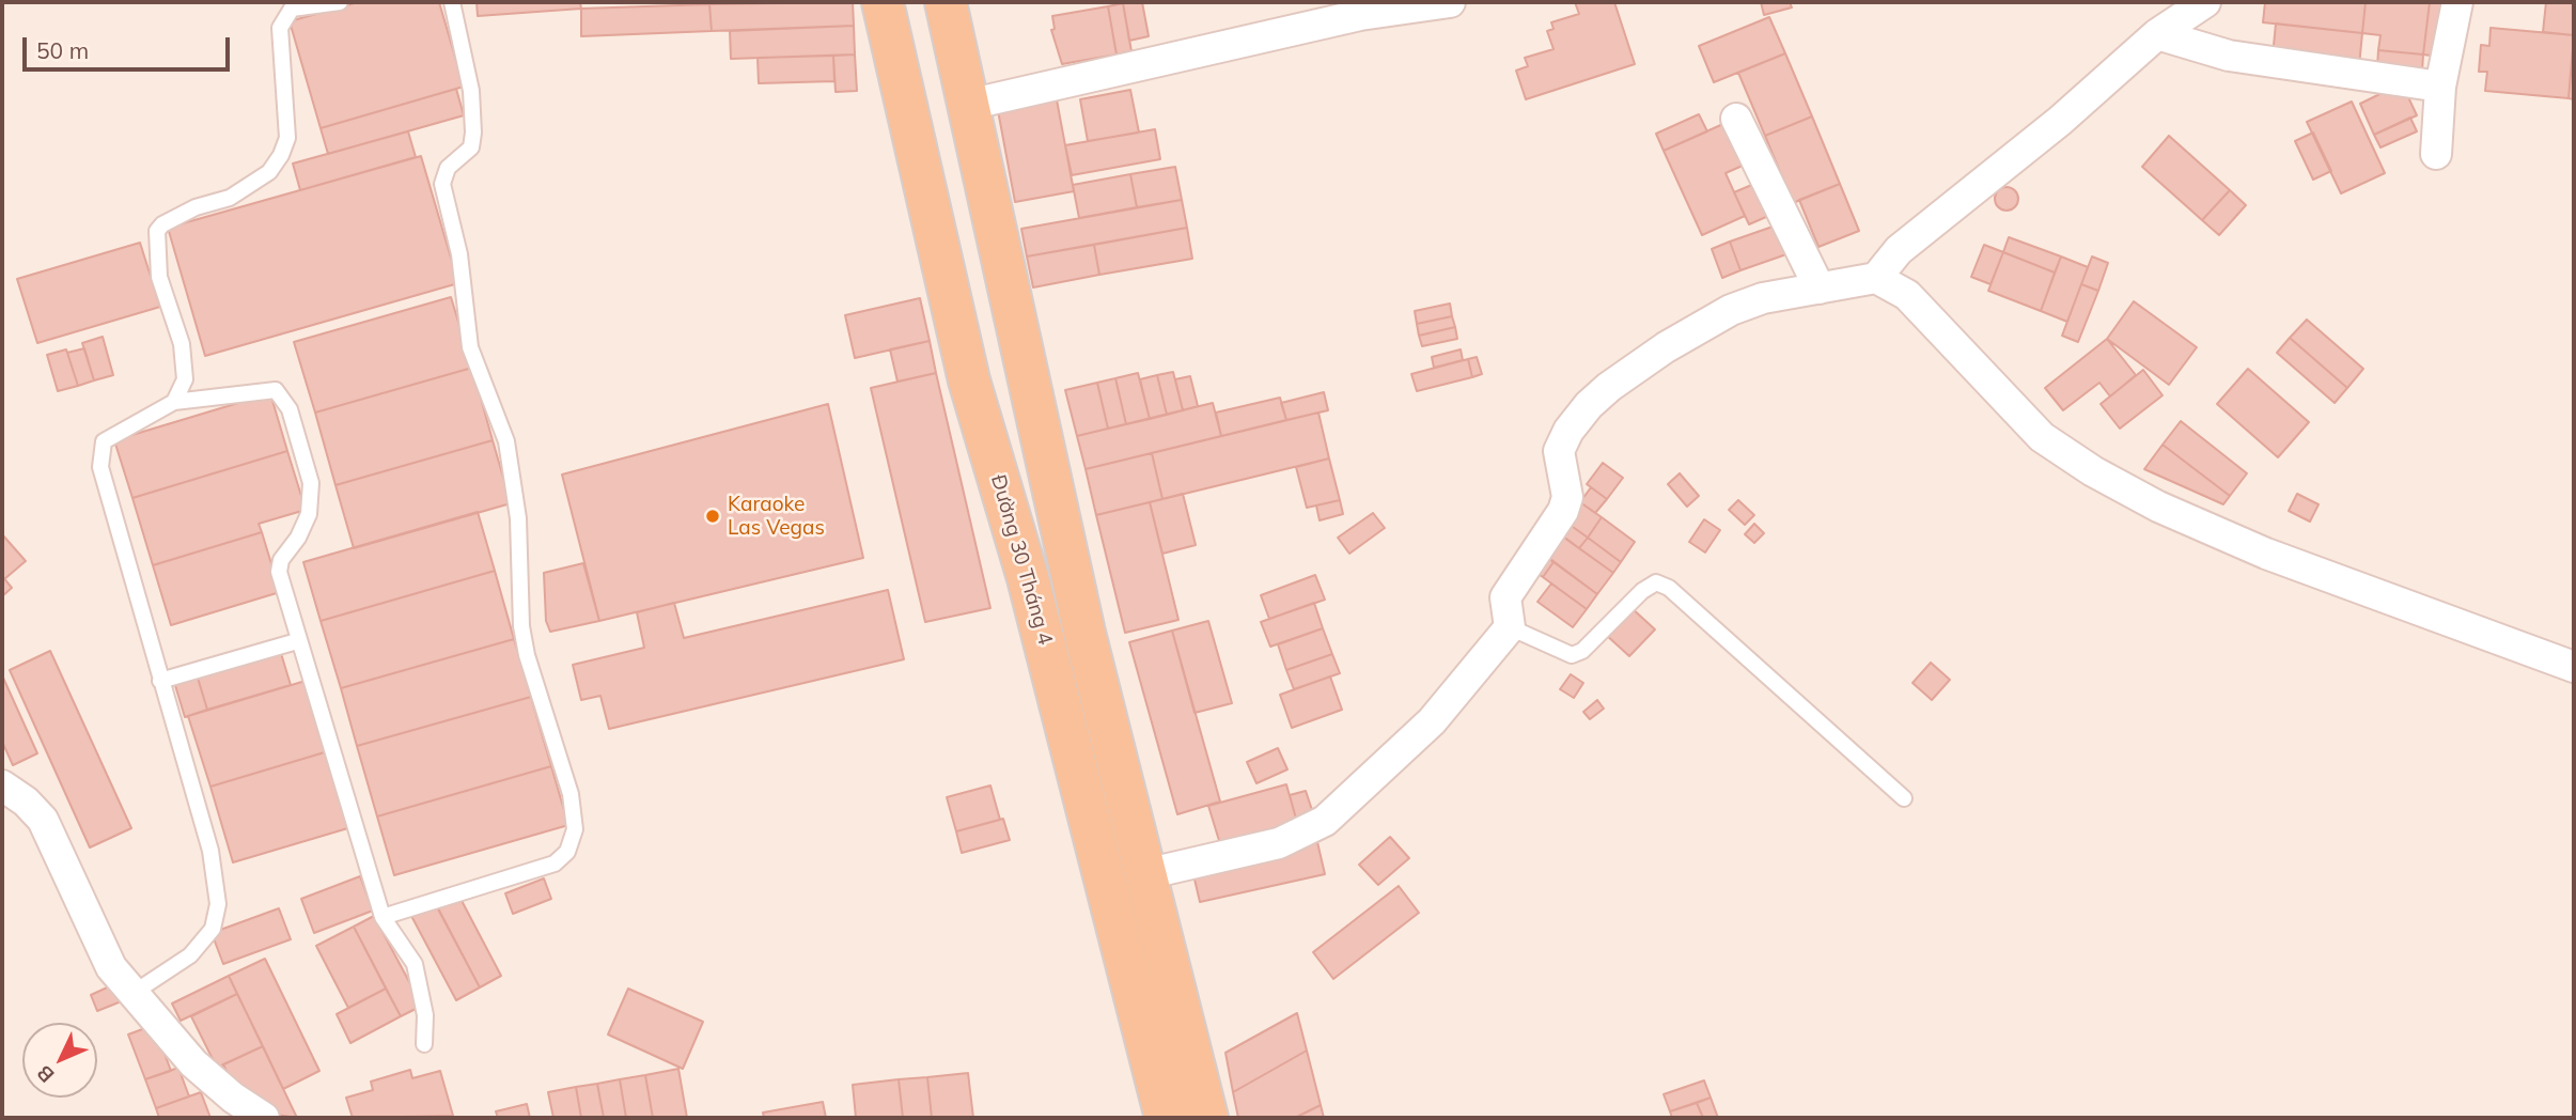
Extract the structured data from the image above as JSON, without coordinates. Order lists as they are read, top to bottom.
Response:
{
  "streets": {
    "main road": ["Đường 30 Tháng 4"]
  },
  "places": ["Karaoke Las Vegas"],
  "scale_bar": "50 m",
  "north": "bottom left"
}
